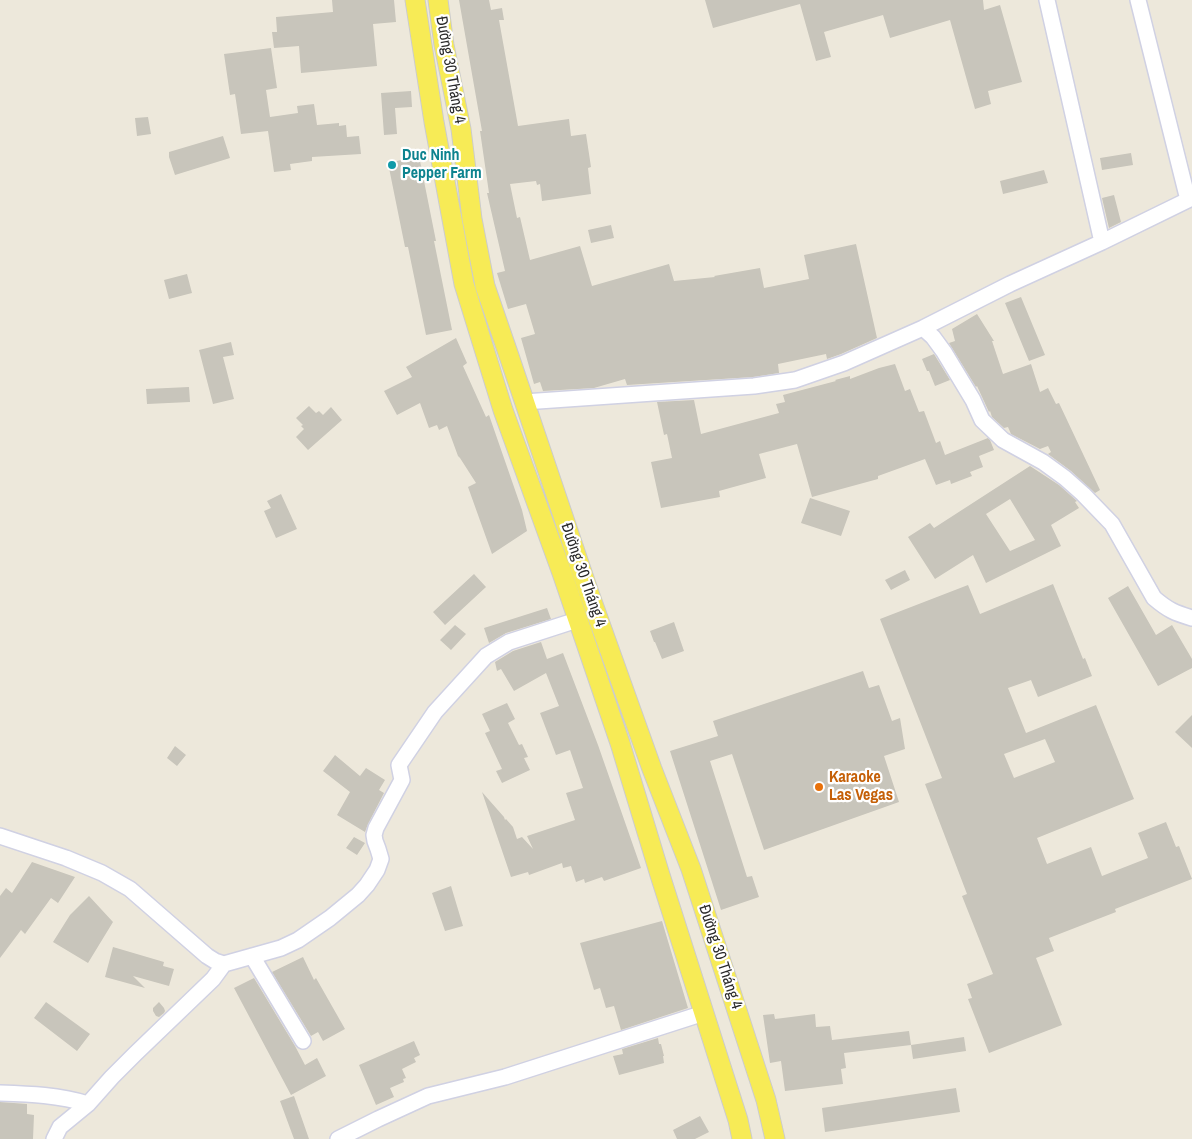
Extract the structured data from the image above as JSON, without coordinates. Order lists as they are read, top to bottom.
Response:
{
  "streets": {
    "main road": ["Đường 30 Tháng 4"]
  },
  "places": ["Duc Ninh Pepper Farm", "Karaoke Las Vegas"]
}
